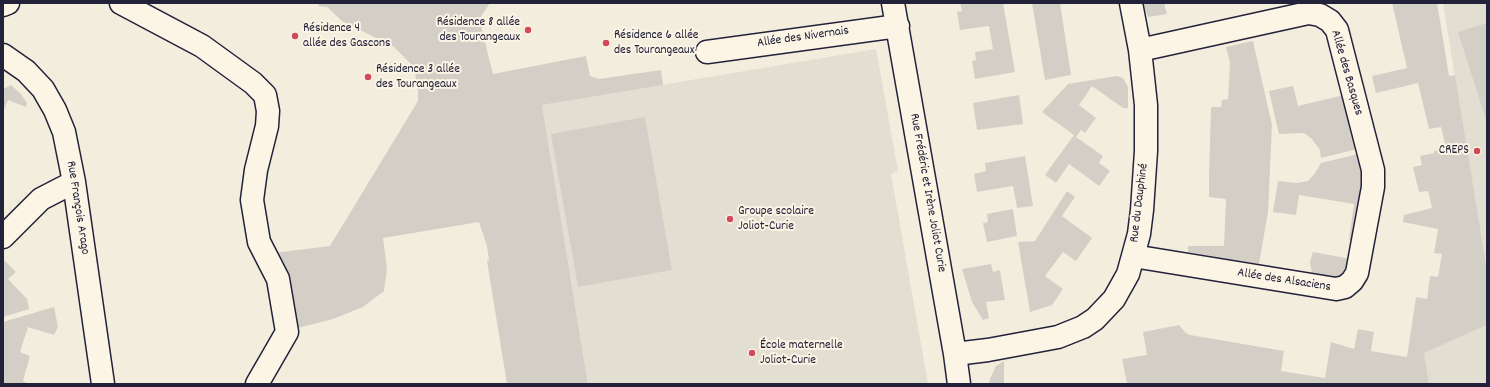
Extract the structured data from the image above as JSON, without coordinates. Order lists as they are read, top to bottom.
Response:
{
  "streets": {
    "street": [
      "Allée des Nivernais",
      "Allée des Basques",
      "Rue Frédéric et Irène Joliot Curie",
      "Rue du Dauphiné",
      "Rue François Arago",
      "Allée des Alsaciens"
    ]
  },
  "crossings": [
    ["Allée des Nivernais", "Rue Frédéric et Irène Joliot Curie"],
    ["Allée des Basques", "Rue du Dauphiné"],
    ["Allée des Basques", "Allée des Alsaciens"],
    ["Rue Frédéric et Irène Joliot Curie", "Rue du Dauphiné"],
    ["Rue du Dauphiné", "Allée des Alsaciens"]
  ],
  "places": [
    "Résidence 8 allée des Tourangeaux",
    "Résidence 4 allée des Gascons",
    "Résidence 6 allée des Tourangeaux",
    "Résidence 3 allée des Tourangeaux",
    "CREPS",
    "Groupe scolaire Joliot-Curie",
    "École maternelle Joliot-Curie"
  ]
}
